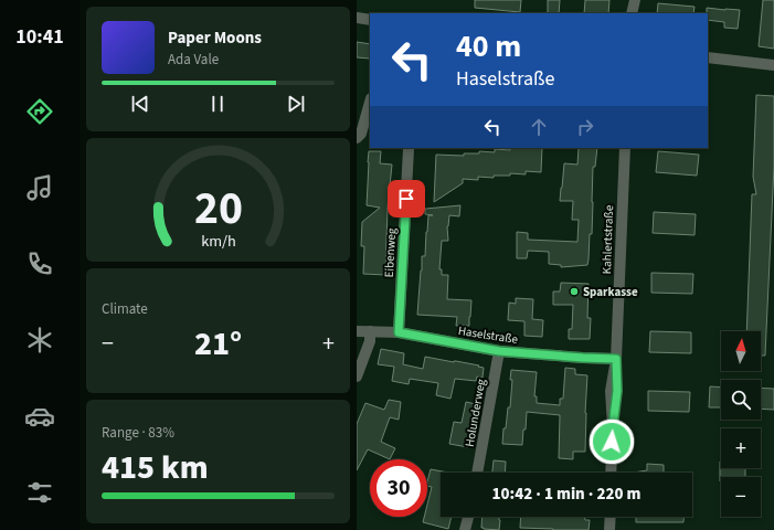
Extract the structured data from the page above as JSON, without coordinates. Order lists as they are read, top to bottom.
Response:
{
  "streets": {
    "street": [
      "Kahlertstraße",
      "Eibenweg",
      "Haselstraße",
      "Holunderweg"
    ]
  },
  "crossings": [
    ["Kahlertstraße", "Haselstraße"],
    ["Eibenweg", "Haselstraße"],
    ["Haselstraße", "Holunderweg"]
  ],
  "places": ["Sparkasse"],
  "north": "top",
  "page": {
    "tabs": "10:41",
    "turn": ["40 m", "Haselstraße"],
    "song": ["Paper Moons", "Ada Vale"],
    "tile": [
      "Climate",
      ["Range · 83%", "415 km"]
    ],
    "heat": ["−", "21°", "+"],
    "map_buttons": ["+", "−"],
    "limit": "30",
    "trip": "10:42 · 1 min · 220 m",
    "gauge": ["20", "km/h"]
  }
}
